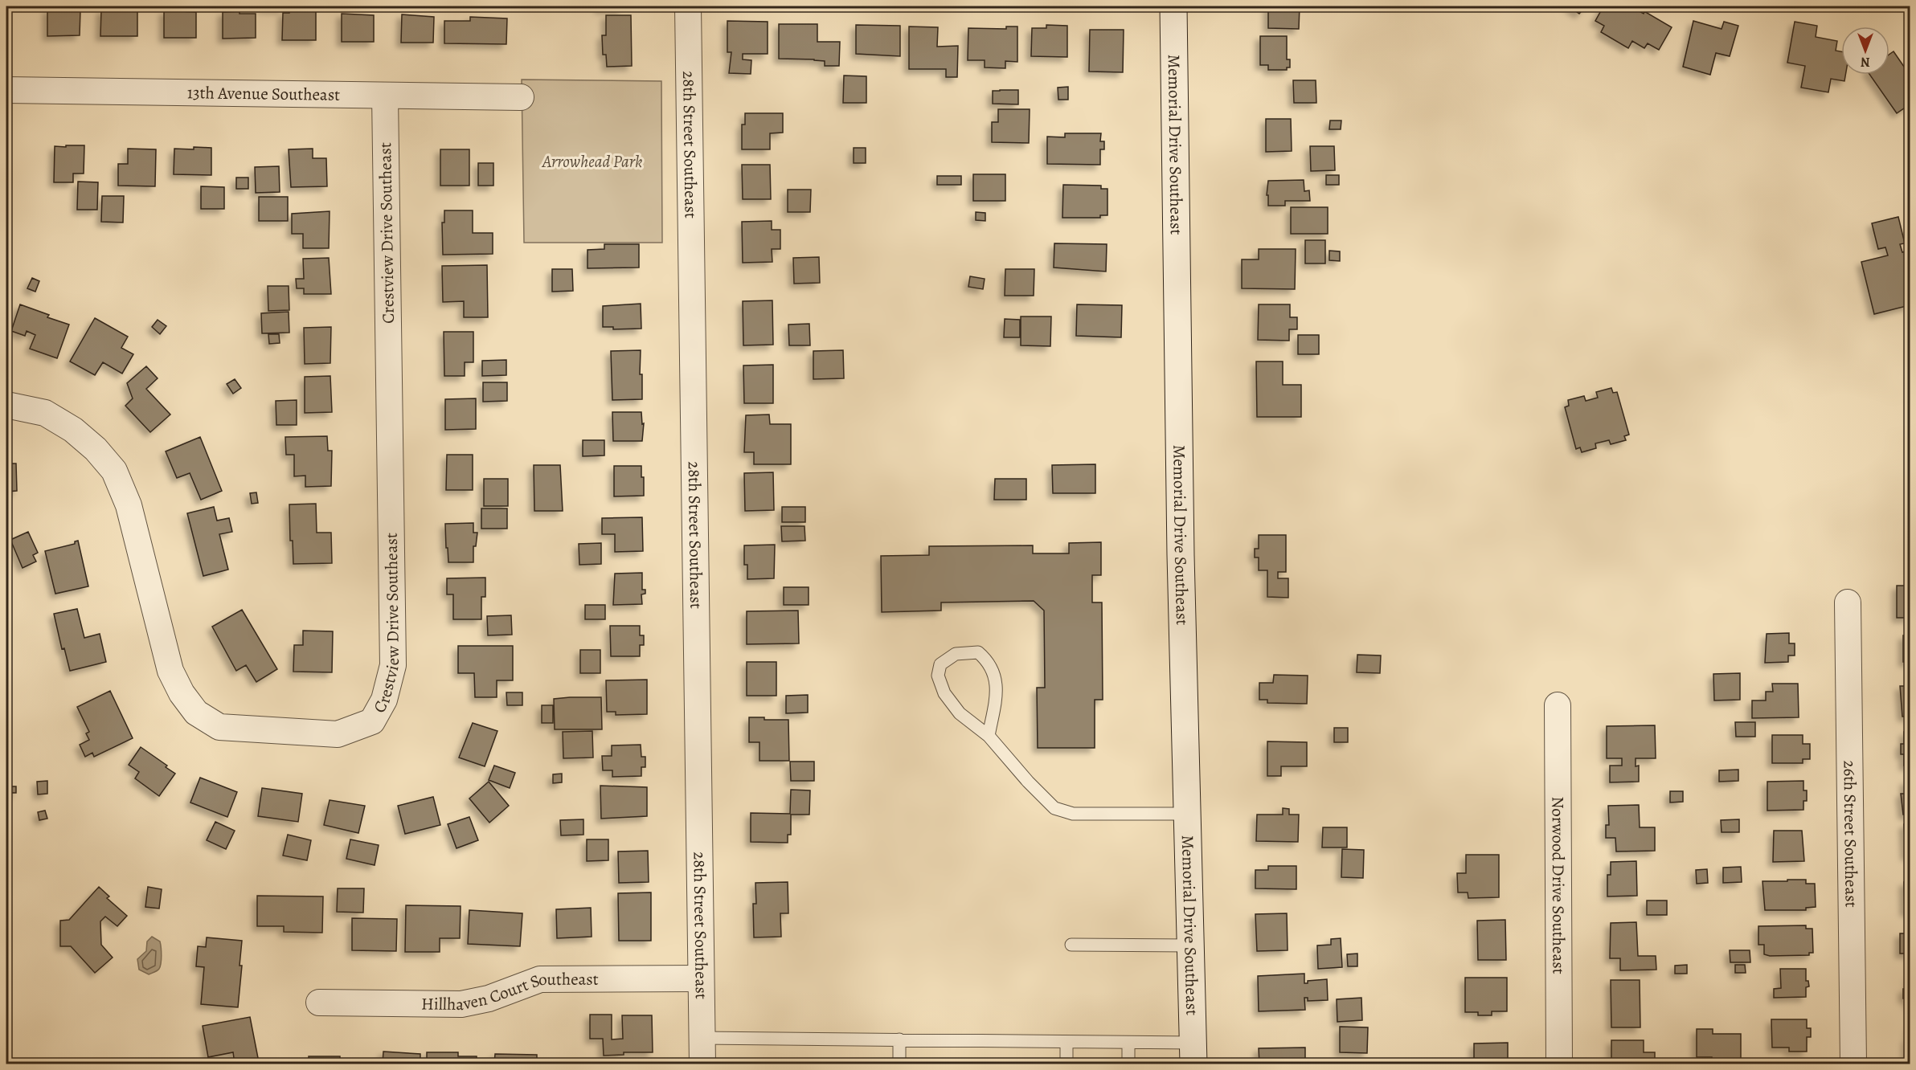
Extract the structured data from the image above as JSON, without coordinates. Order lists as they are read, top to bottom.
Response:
{
  "streets": {
    "street": [
      "13th Avenue Southeast",
      "28th Street Southeast",
      "Memorial Drive Southeast",
      "Crestview Drive Southeast",
      "26th Street Southeast",
      "Norwood Drive Southeast",
      "Hillhaven Court Southeast"
    ]
  },
  "crossings": [
    ["13th Avenue Southeast", "Crestview Drive Southeast"],
    ["28th Street Southeast", "Hillhaven Court Southeast"]
  ],
  "parks": ["Arrowhead Park"],
  "north": "bottom"
}
